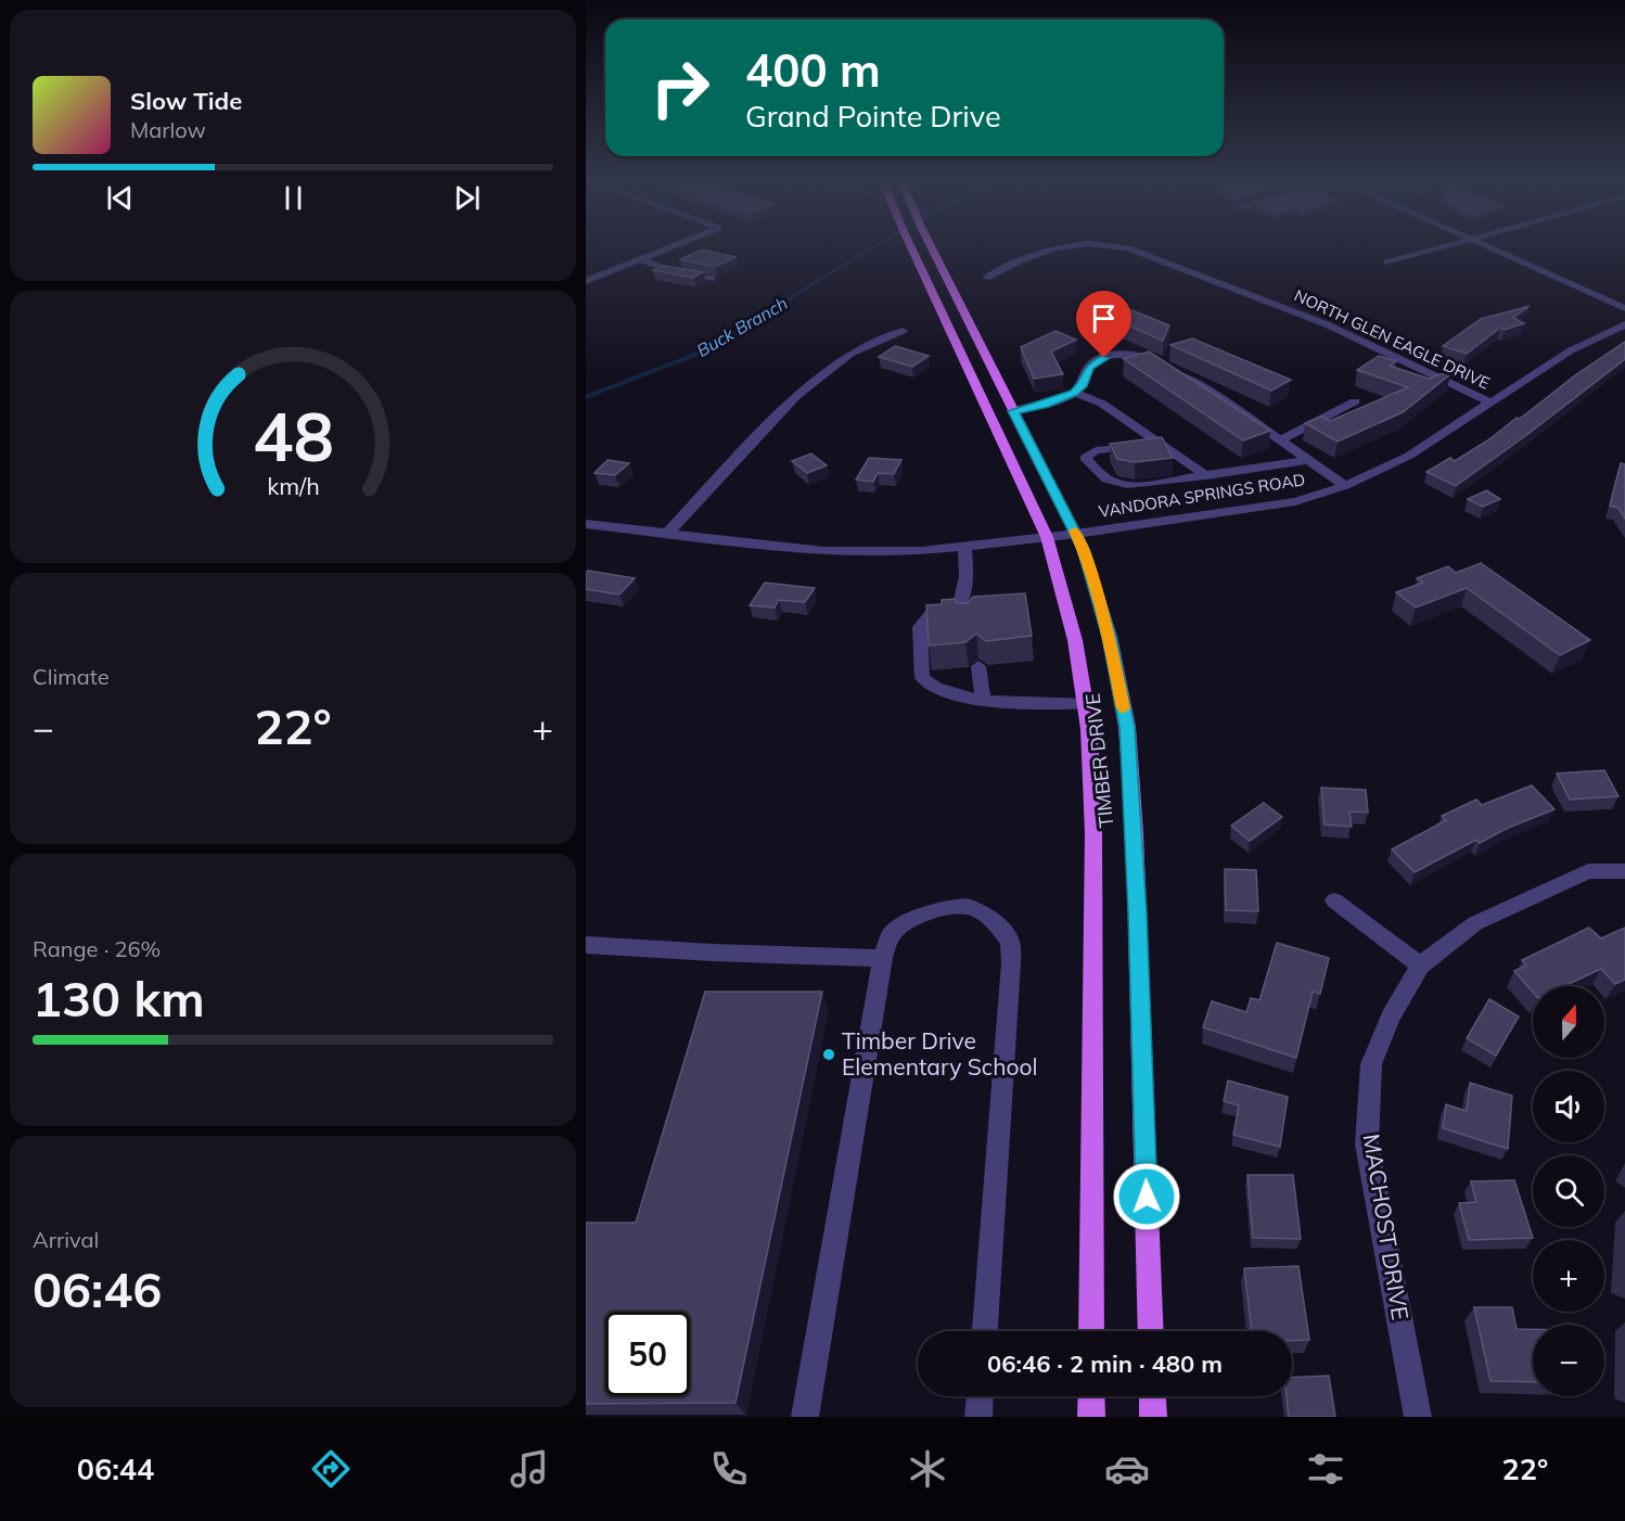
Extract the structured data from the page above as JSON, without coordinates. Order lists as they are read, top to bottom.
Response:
{
  "streets": {
    "main road": ["TIMBER DRIVE"],
    "street": ["NORTH GLEN EAGLE DRIVE", "VANDORA SPRINGS ROAD", "MACHOST DRIVE"]
  },
  "crossings": [
    ["NORTH GLEN EAGLE DRIVE", "VANDORA SPRINGS ROAD"],
    ["VANDORA SPRINGS ROAD", "TIMBER DRIVE"]
  ],
  "water": ["Buck Branch"],
  "places": ["Timber Drive Elementary School"],
  "north": "top",
  "page": {
    "turn": ["400 m", "Grand Pointe Drive"],
    "song": ["Slow Tide", "Marlow"],
    "tile": [
      "Climate",
      ["Range · 26%", "130 km"],
      ["Arrival", "06:46"]
    ],
    "heat": ["−", "22°", "+"],
    "map_buttons": ["+", "−"],
    "limit": "50",
    "trip": "06:46 · 2 min · 480 m",
    "tabs": ["06:44", "22°"],
    "gauge": ["48", "km/h"]
  }
}
